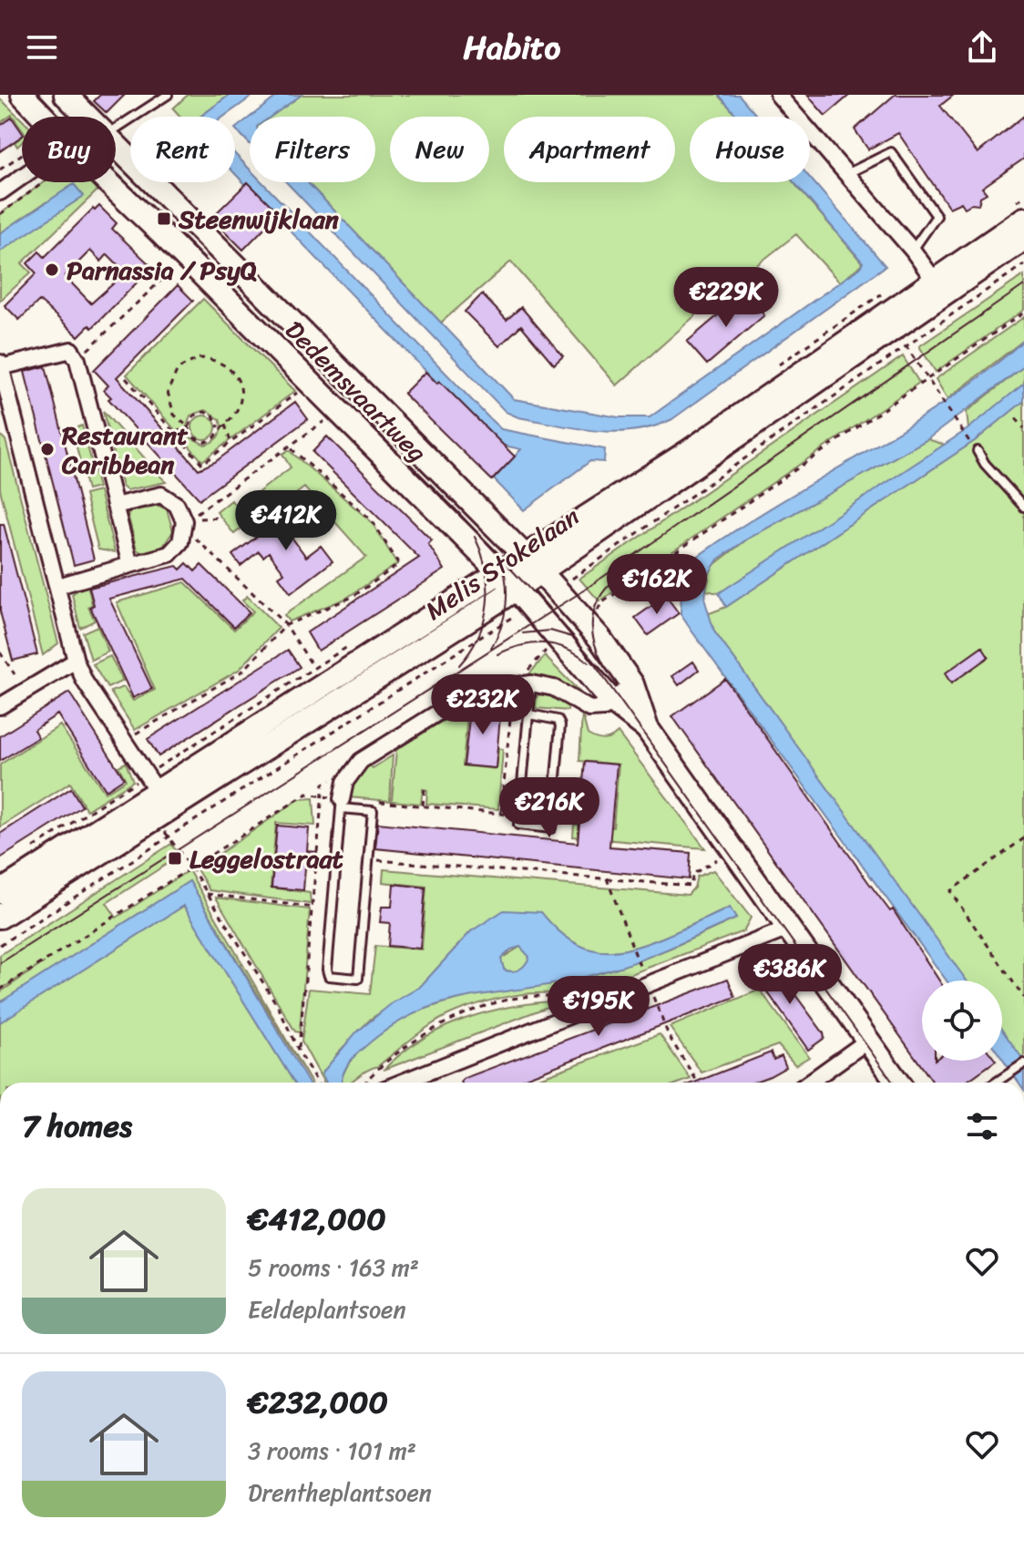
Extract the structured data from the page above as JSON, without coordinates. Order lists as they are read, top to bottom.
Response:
{
  "streets": {
    "street": ["Dedemsvaartweg", "Melis Stokelaan"]
  },
  "crossings": [
    ["Dedemsvaartweg", "Melis Stokelaan"]
  ],
  "places": {
    "transit": ["Steenwijklaan", "Leggelostraat"],
    "other": ["Parnassia / PsyQ", "Restaurant Caribbean"]
  },
  "page": {
    "header": "Habito",
    "chip": [
      "Buy",
      "Rent",
      "Filters",
      "New",
      "Apartment",
      "House"
    ],
    "price": [
      "€229K",
      "€412K",
      "€162K",
      "€232K",
      "€216K",
      "€386K",
      "€195K"
    ],
    "heading": "7 homes",
    "list": [
      {
        "name": "€412,000",
        "note": "5 rooms · 163 m² · Eeldeplantsoen"
      },
      {
        "name": "€232,000",
        "note": "3 rooms · 101 m² · Drentheplantsoen"
      }
    ]
  }
}
